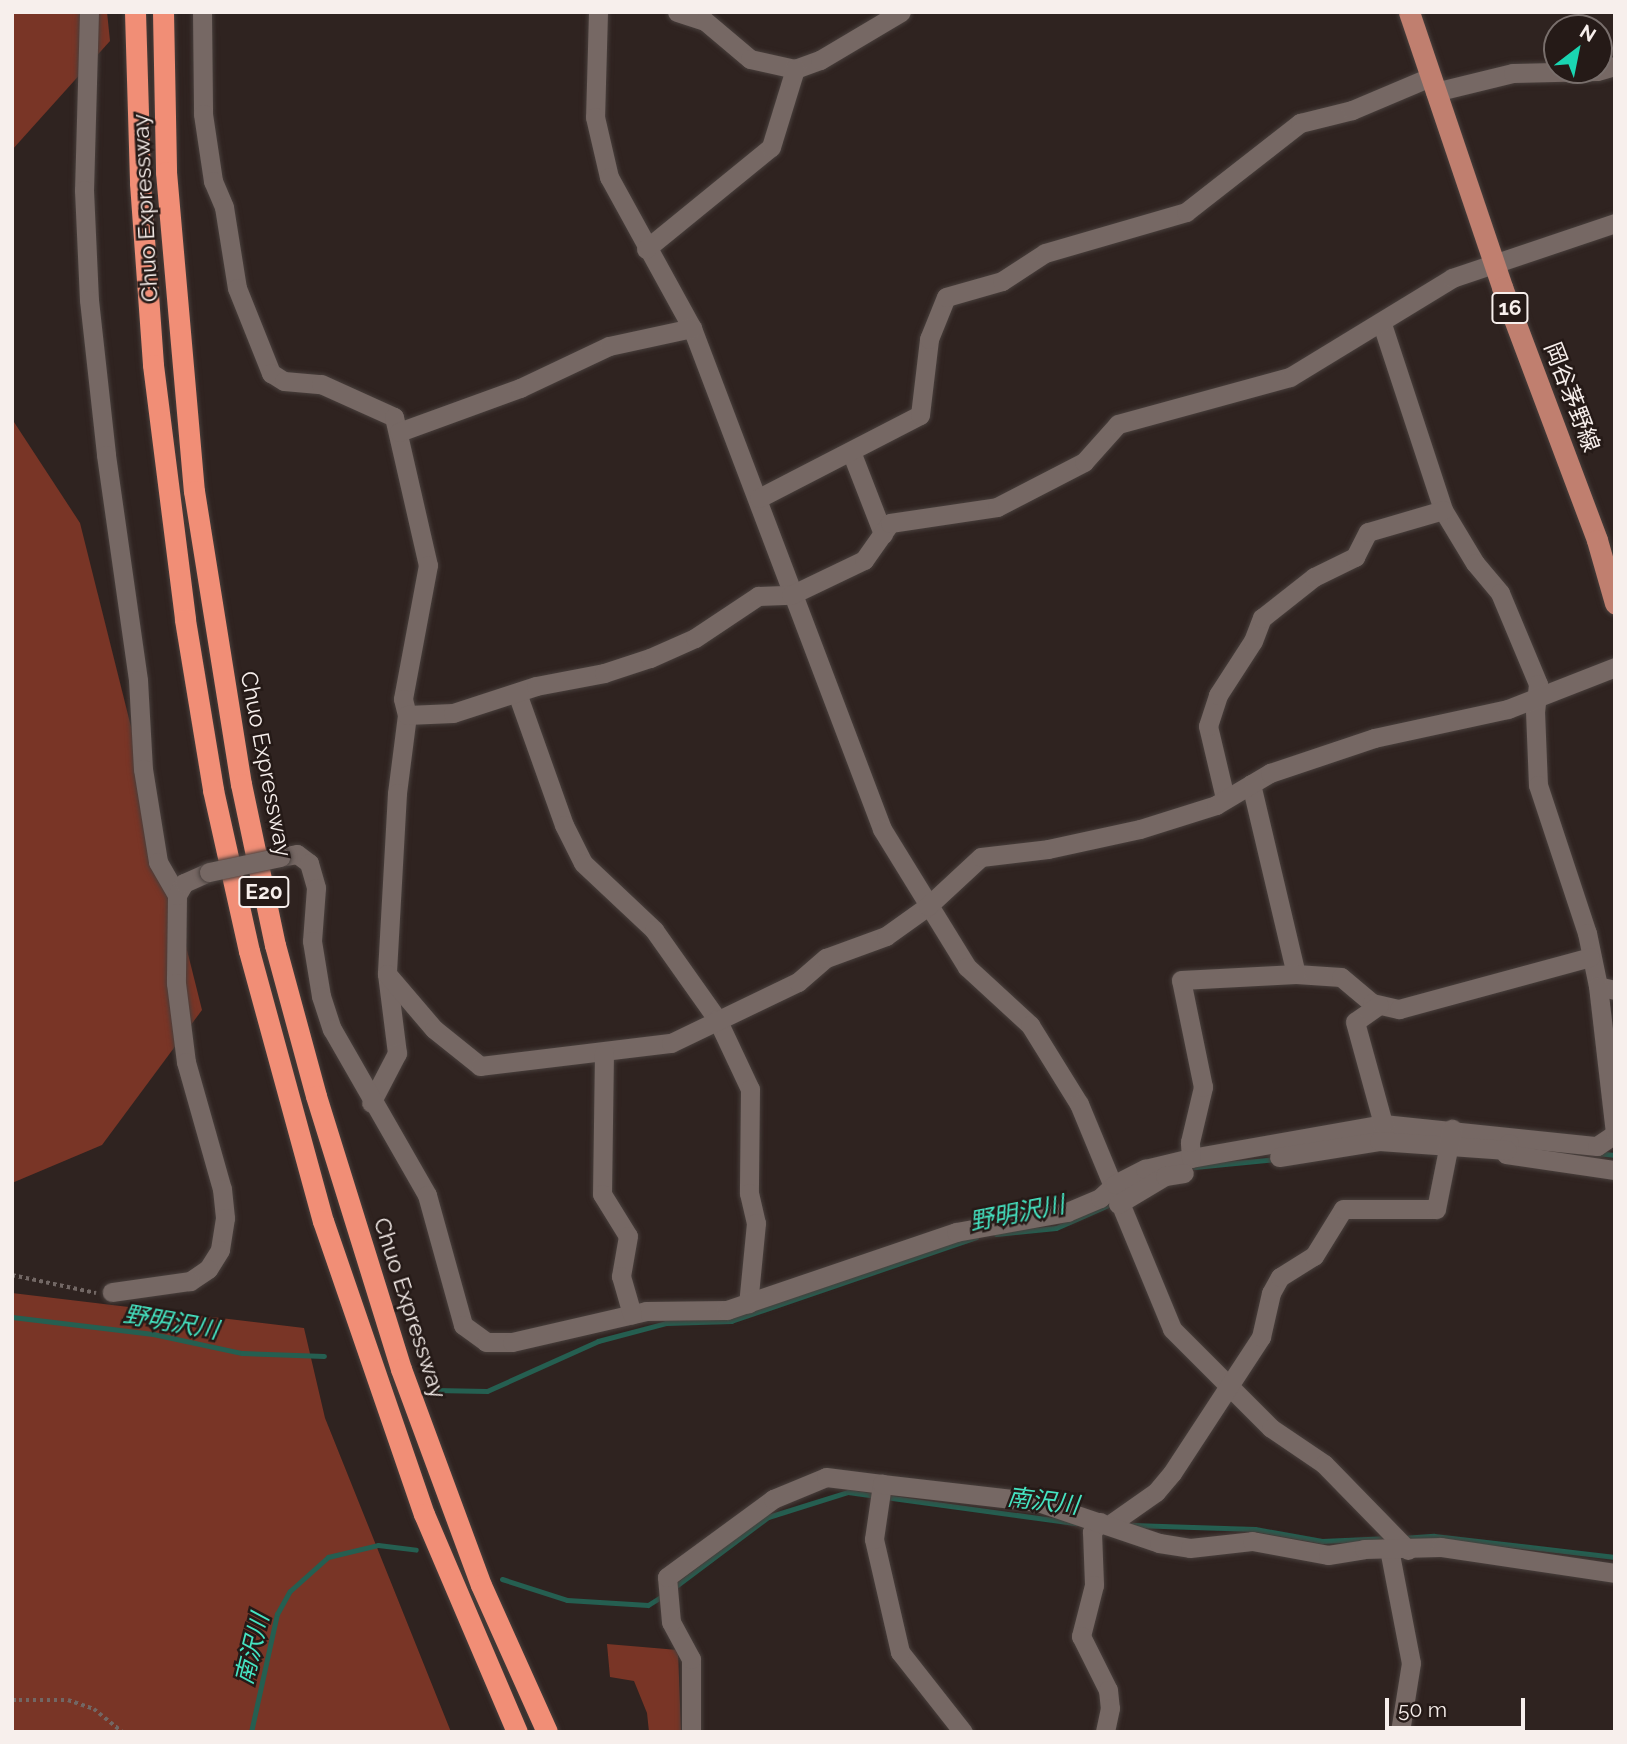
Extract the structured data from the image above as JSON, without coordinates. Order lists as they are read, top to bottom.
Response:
{
  "streets": {
    "highway": ["Chuo Expressway", "E20"],
    "main road": ["16", "岡谷茅野線"]
  },
  "water": ["野明沢川", "南沢川"],
  "scale_bar": "50 m",
  "north": "top right"
}
